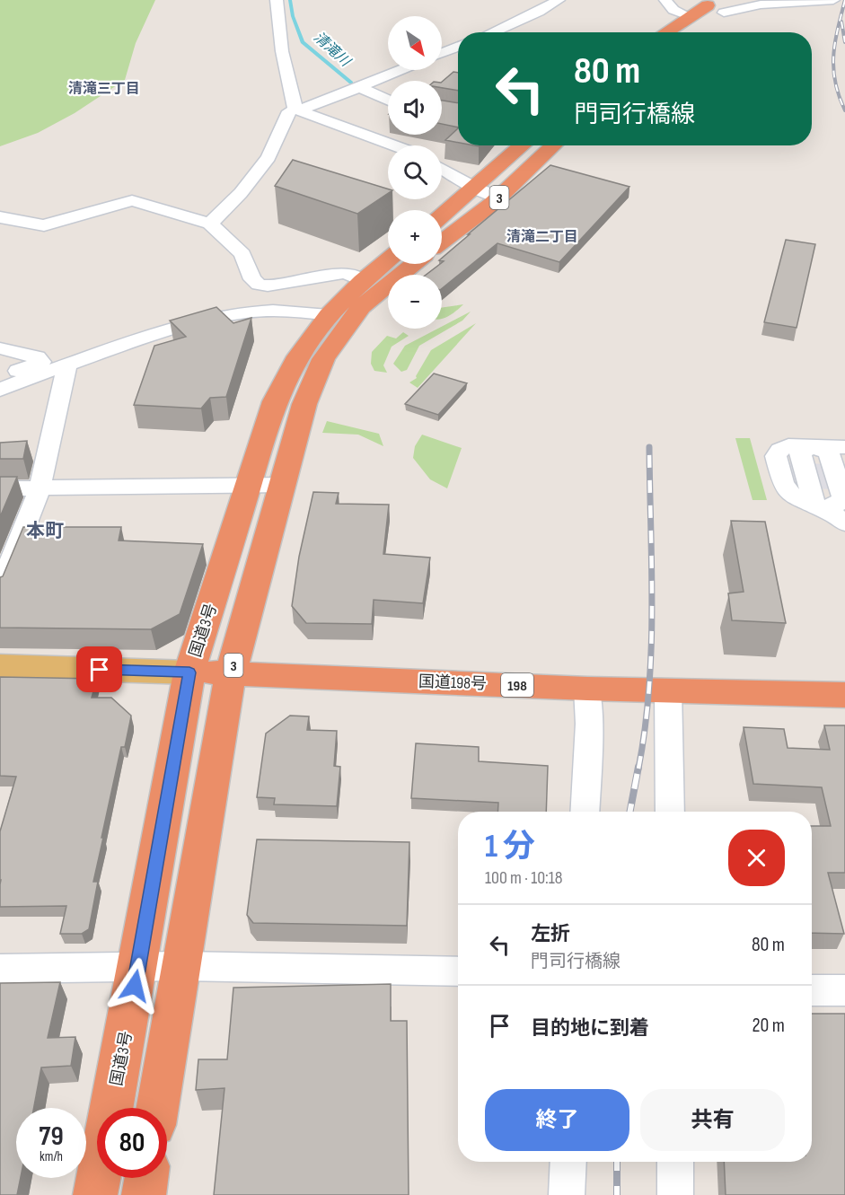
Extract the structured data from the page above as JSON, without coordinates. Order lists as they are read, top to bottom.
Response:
{
  "streets": {
    "highway": [
      "3",
      "国道3号",
      "国道198号",
      "198"
    ]
  },
  "crossings": [
    ["3", "国道198号"],
    ["国道3号", "国道198号"]
  ],
  "districts": ["清滝三丁目", "清滝二丁目", "本町"],
  "water": ["清滝川"],
  "north": "bottom right",
  "page": {
    "map_buttons": ["+", "−"],
    "turn": ["80 m", "門司行橋線"],
    "heading": ["1 分", "100 m · 10:18"],
    "list": [
      {
        "name": "左折",
        "note": "門司行橋線",
        "value": "80 m"
      },
      {
        "name": "目的地に到着",
        "value": "20 m"
      }
    ],
    "buttons": ["終了", "共有"],
    "speed": "79 km/h",
    "limit": "80"
  }
}
